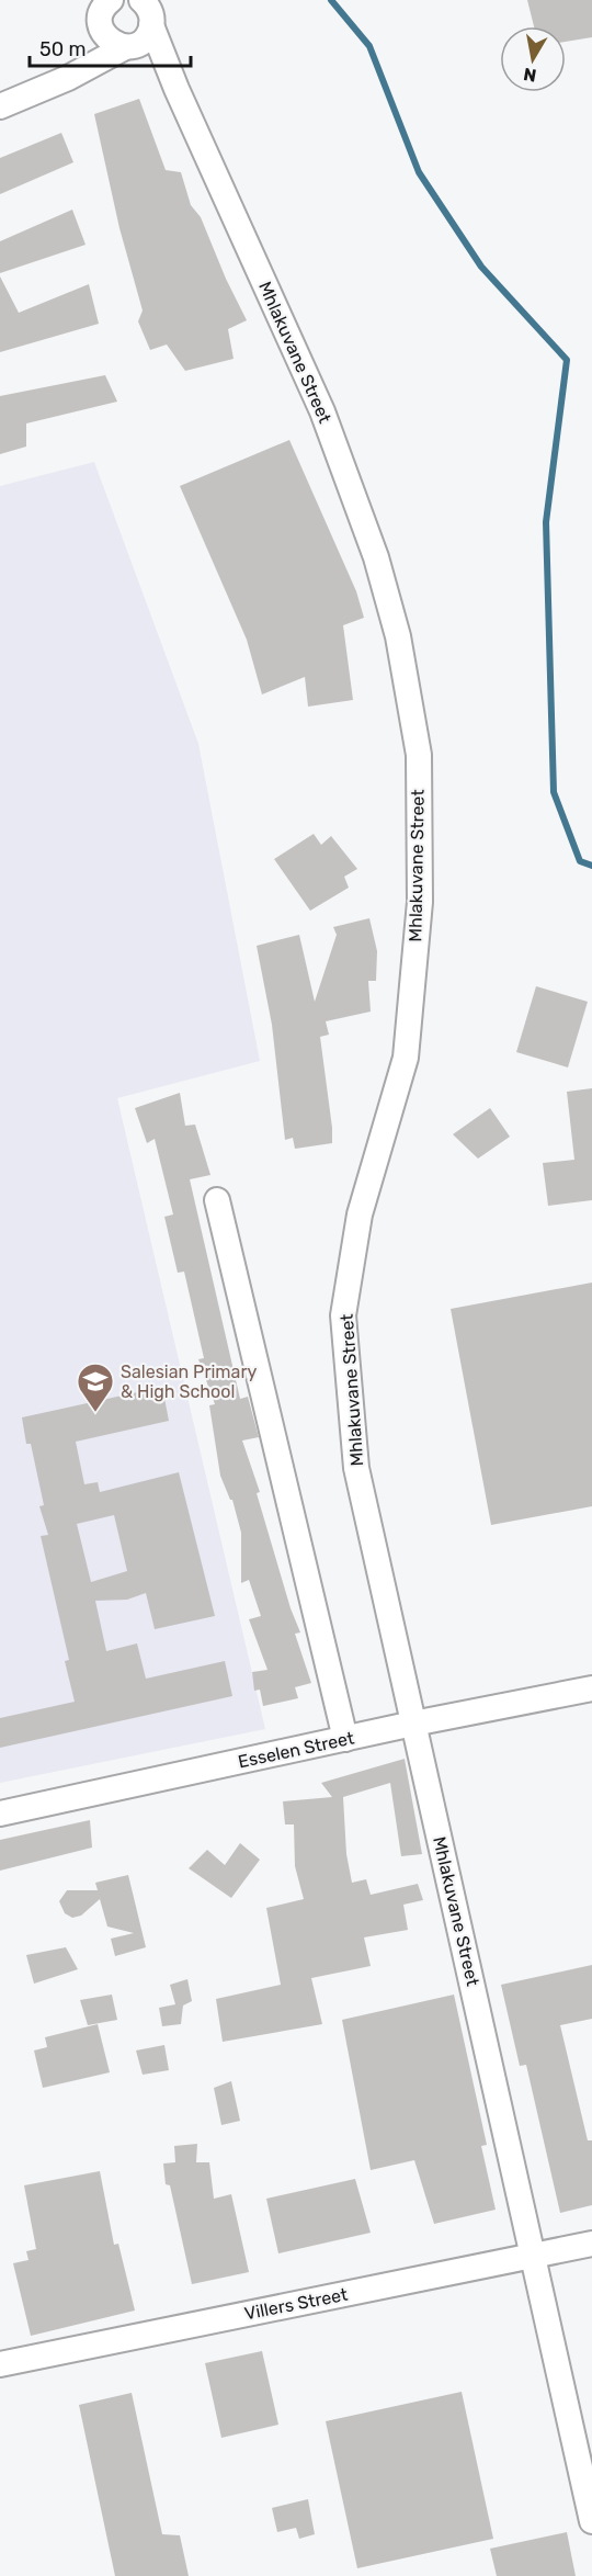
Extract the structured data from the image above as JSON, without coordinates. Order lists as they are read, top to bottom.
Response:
{
  "streets": {
    "street": ["Mhlakuvane Street", "Esselen Street", "Villers Street"]
  },
  "crossings": [
    ["Mhlakuvane Street", "Esselen Street"],
    ["Mhlakuvane Street", "Villers Street"]
  ],
  "places": {
    "school or university": ["Salesian Primary & High School"]
  },
  "scale_bar": "50 m",
  "north": "bottom"
}
